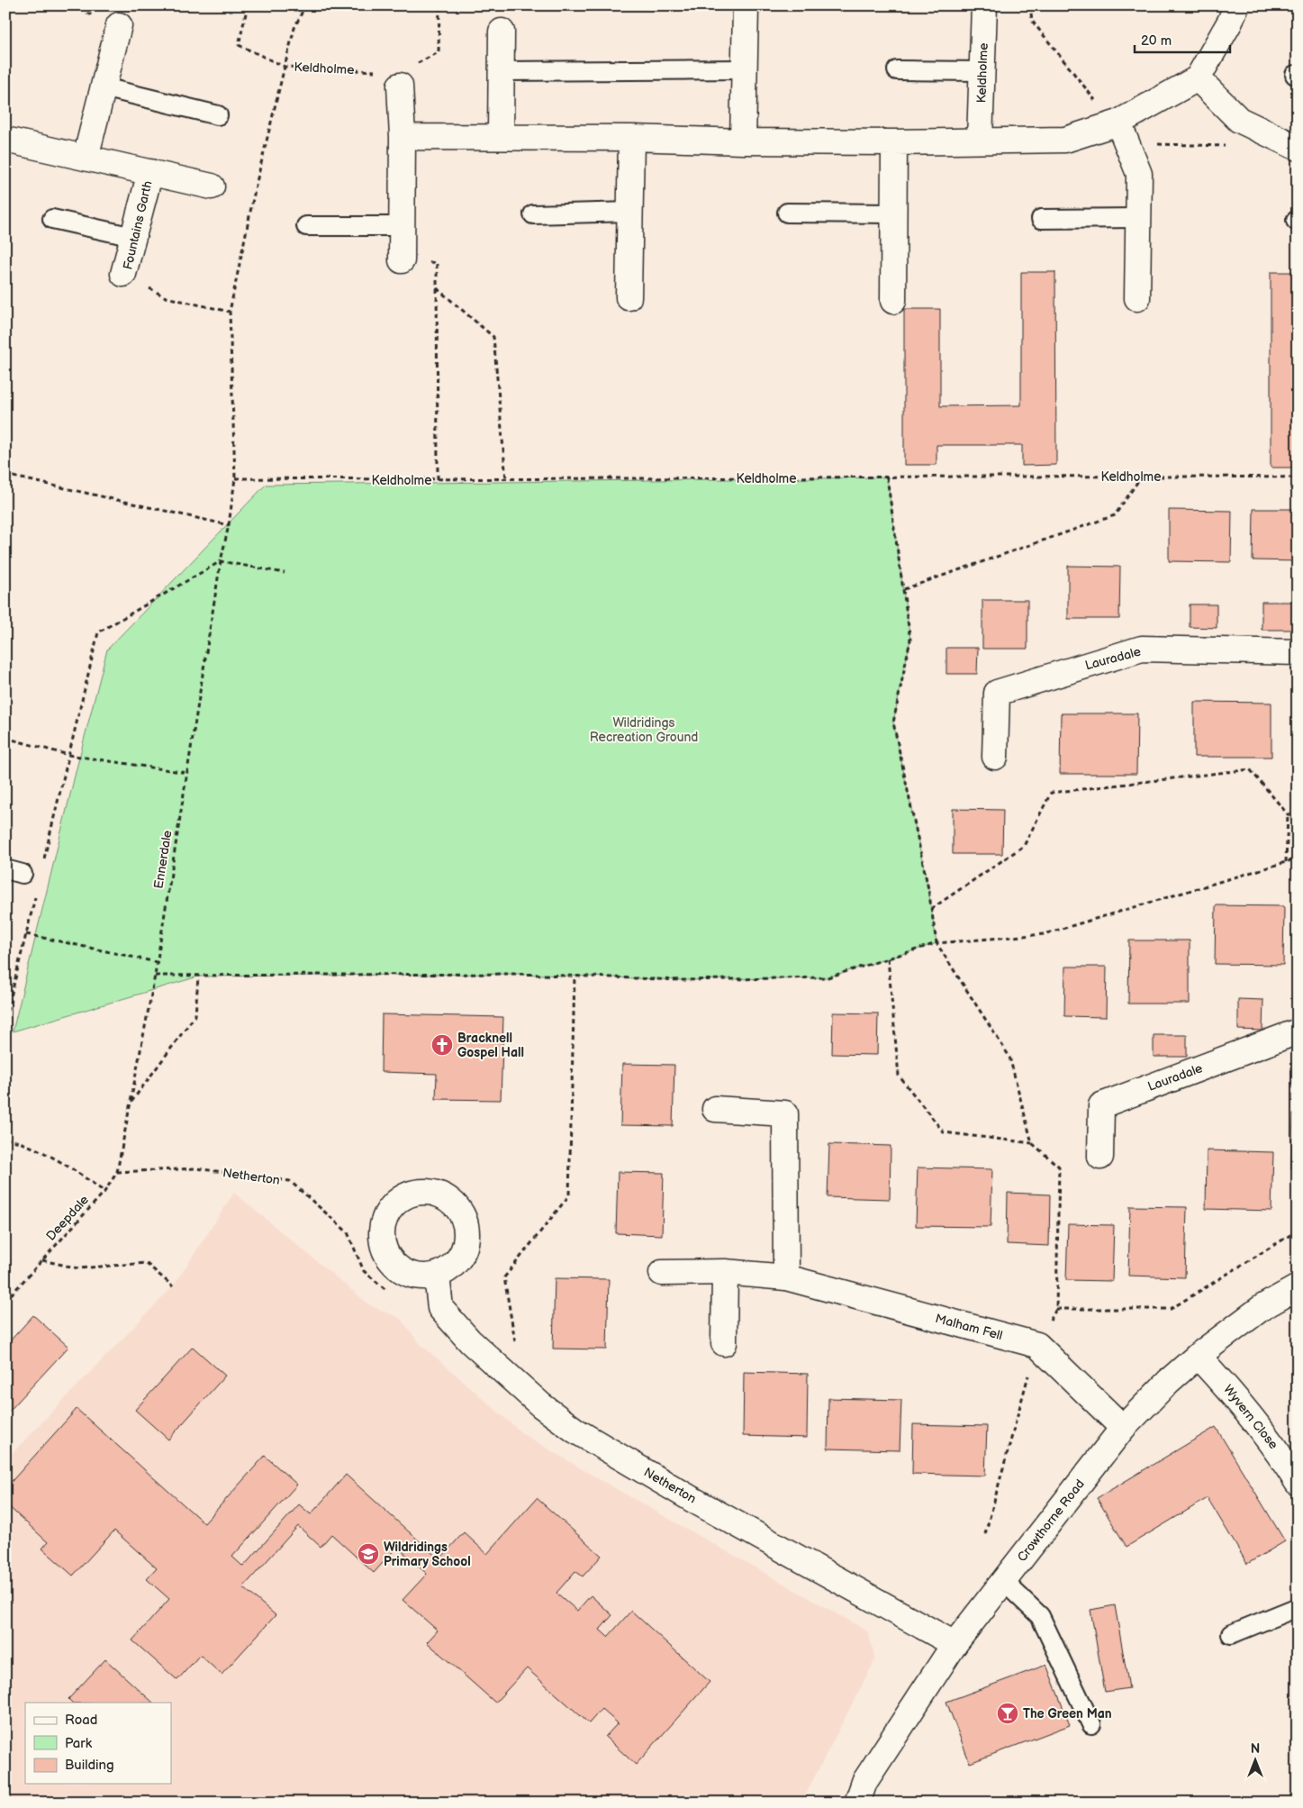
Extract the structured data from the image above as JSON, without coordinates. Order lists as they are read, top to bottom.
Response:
{
  "streets": {
    "street": [
      "Keldholme",
      "Fountains Garth",
      "Lauradale",
      "Netherton",
      "Malham Fell",
      "Wyvern Close",
      "Crowthorne Road"
    ],
    "path": ["Ennerdale", "Deepdale"]
  },
  "crossings": [
    ["Keldholme", "Ennerdale"],
    ["Fountains Garth", "Ennerdale"],
    ["Ennerdale", "Netherton"],
    ["Ennerdale", "Deepdale"],
    ["Netherton", "Crowthorne Road"],
    ["Malham Fell", "Crowthorne Road"],
    ["Wyvern Close", "Crowthorne Road"]
  ],
  "parks": ["Wildridings Recreation Ground"],
  "places": {
    "church": ["Bracknell Gospel Hall"],
    "school or university": ["Wildridings Primary School"],
    "bar": ["The Green Man"]
  },
  "legend": ["Road", "Park", "Building"],
  "scale_bar": "20 m",
  "north": "top"
}
